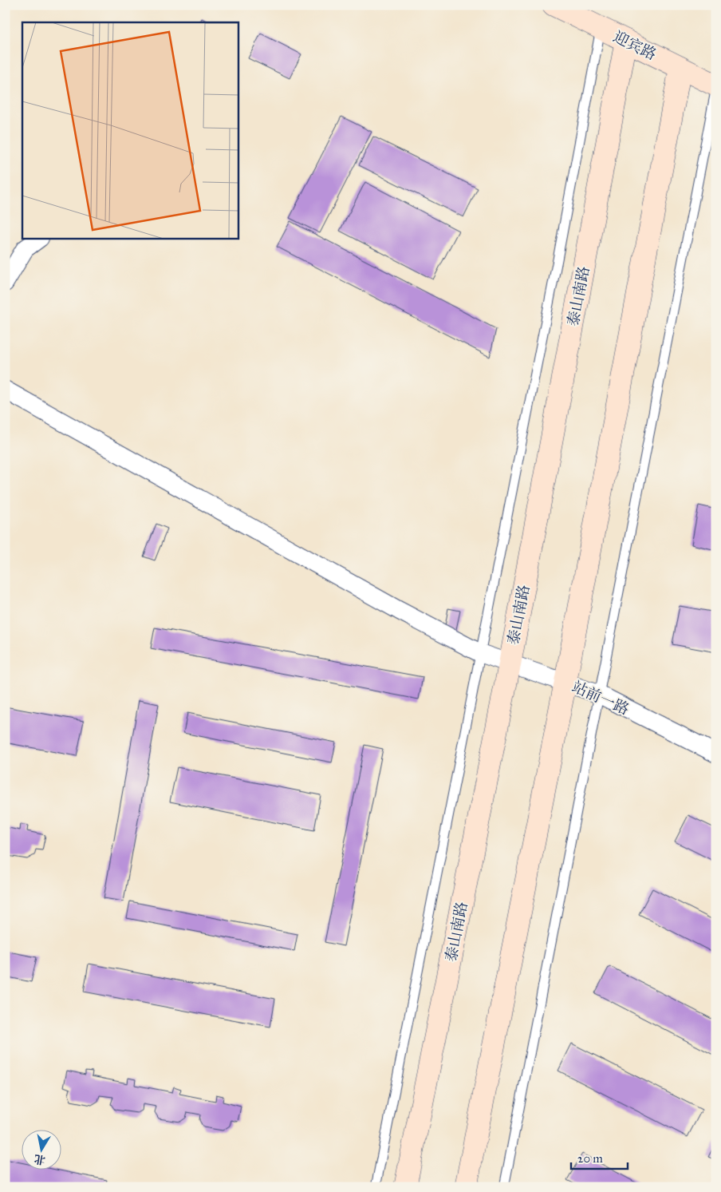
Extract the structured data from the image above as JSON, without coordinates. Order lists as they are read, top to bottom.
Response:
{
  "streets": {
    "street": ["迎宾路", "泰山南路", "站前一路"]
  },
  "crossings": [
    ["迎宾路", "泰山南路"],
    ["泰山南路", "站前一路"]
  ],
  "scale_bar": "20 m",
  "north": "bottom"
}
